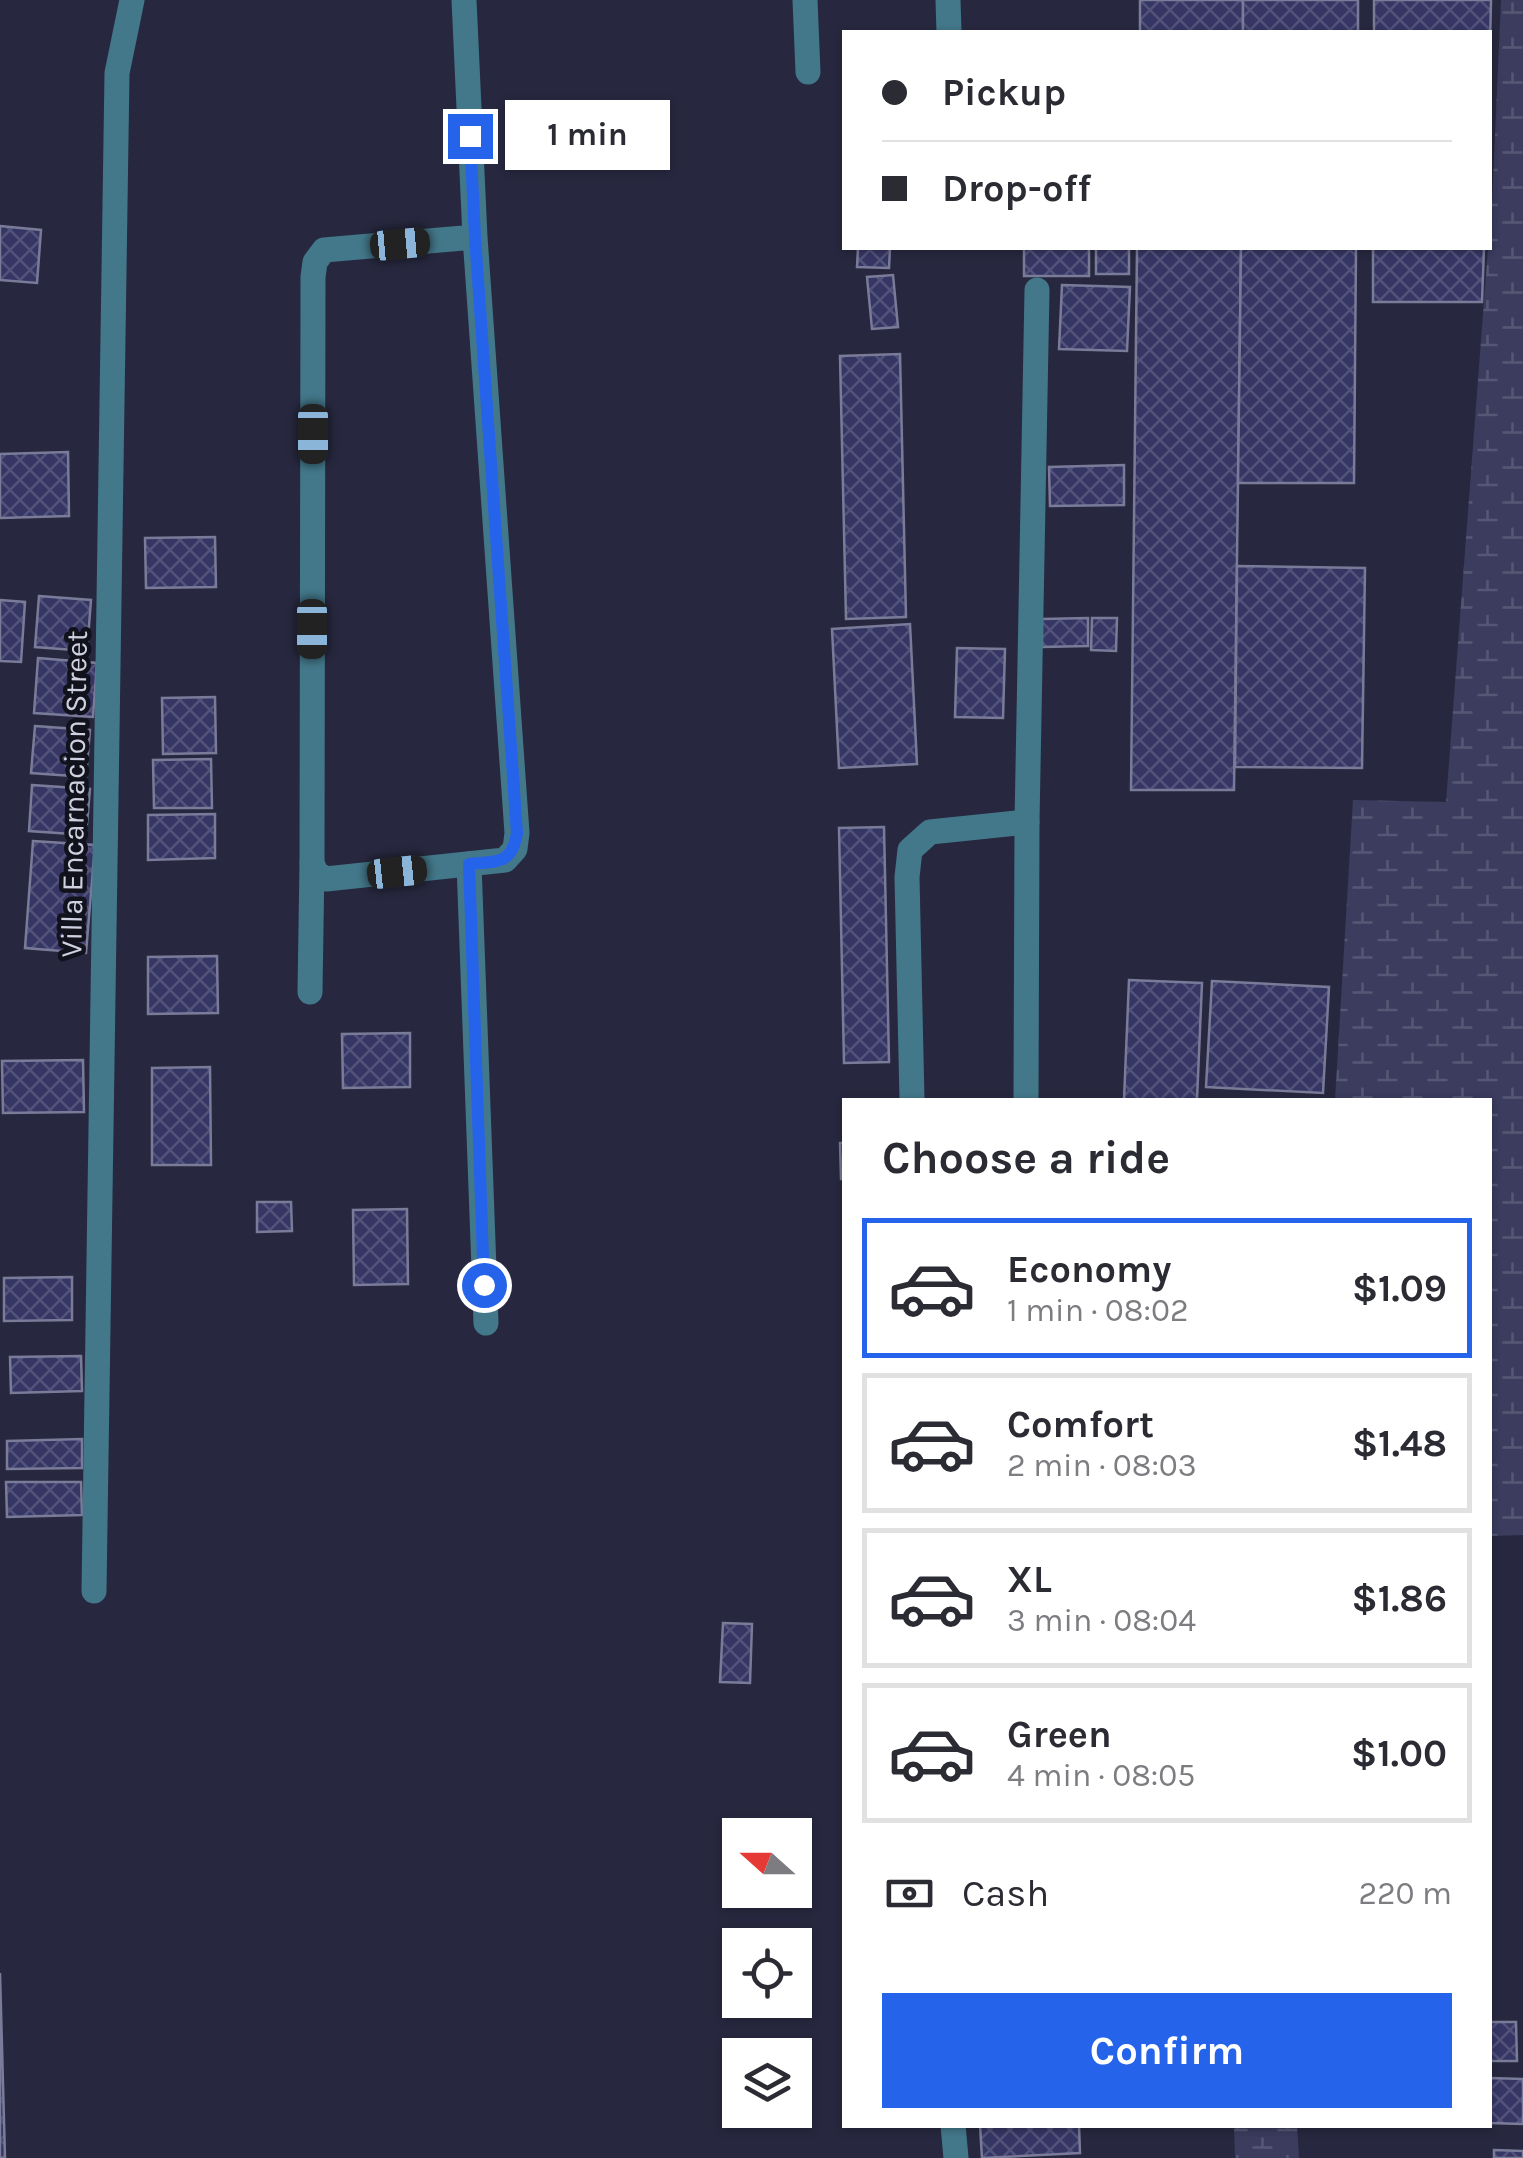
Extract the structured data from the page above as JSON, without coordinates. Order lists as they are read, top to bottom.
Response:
{
  "streets": {
    "street": ["Villa Encarnacion Street"]
  },
  "north": "left",
  "page": {
    "banner": ["Pickup", "Drop-off"],
    "bubble": "1 min",
    "heading": "Choose a ride",
    "list": [
      {
        "name": "Economy",
        "note": "1 min · 08:02",
        "value": "$1.09"
      },
      {
        "name": "Comfort",
        "note": "2 min · 08:03",
        "value": "$1.48"
      },
      {
        "name": "XL",
        "note": "3 min · 08:04",
        "value": "$1.86"
      },
      {
        "name": "Green",
        "note": "4 min · 08:05",
        "value": "$1.00"
      }
    ],
    "pay": ["Cash", "220 m"],
    "buttons": "Confirm"
  }
}
